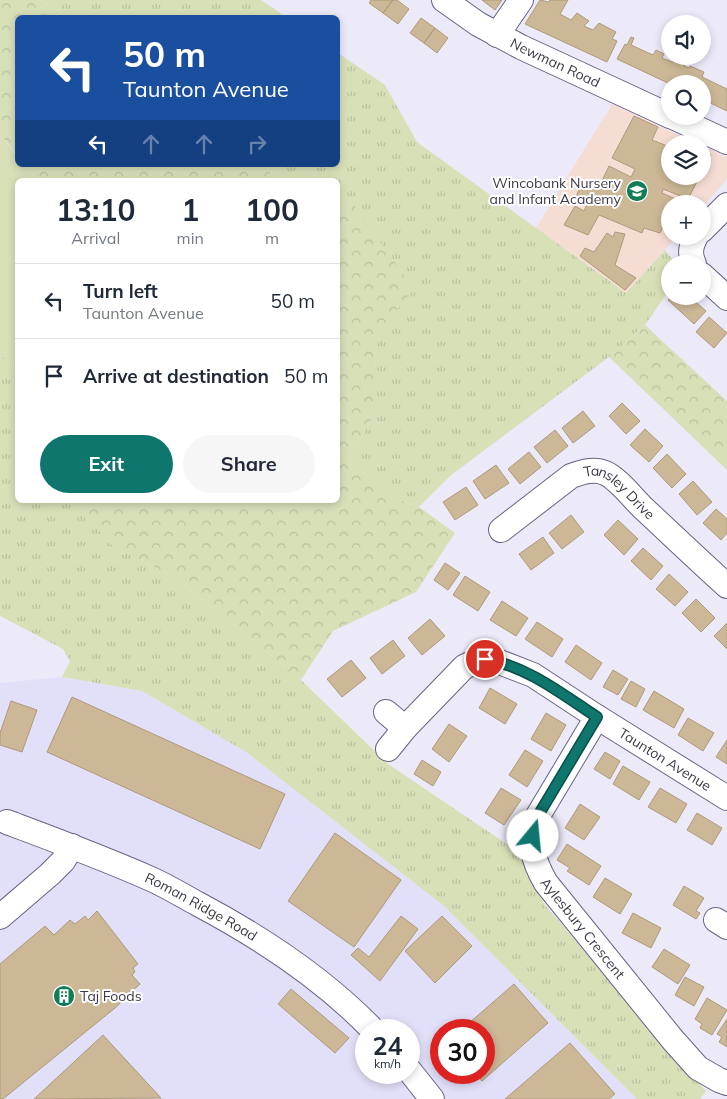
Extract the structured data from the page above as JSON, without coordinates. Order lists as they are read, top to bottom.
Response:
{
  "streets": {
    "street": [
      "Newman Road",
      "Tansley Drive",
      "Taunton Avenue",
      "Roman Ridge Road",
      "Aylesbury Crescent"
    ]
  },
  "crossings": [
    ["Taunton Avenue", "Aylesbury Crescent"]
  ],
  "places": {
    "school or university": ["Wincobank Nursery and Infant Academy"],
    "building": ["Taj Foods"]
  },
  "page": {
    "map_buttons": ["+", "−"],
    "turn": ["50 m", "Taunton Avenue"],
    "eta": [
      "13:10",
      "Arrival",
      "1",
      "min",
      "100",
      "m"
    ],
    "list": [
      {
        "name": "Turn left",
        "note": "Taunton Avenue",
        "value": "50 m"
      },
      {
        "name": "Arrive at destination",
        "value": "50 m"
      }
    ],
    "buttons": ["Exit", "Share"],
    "speed": "24 km/h",
    "limit": "30"
  }
}
